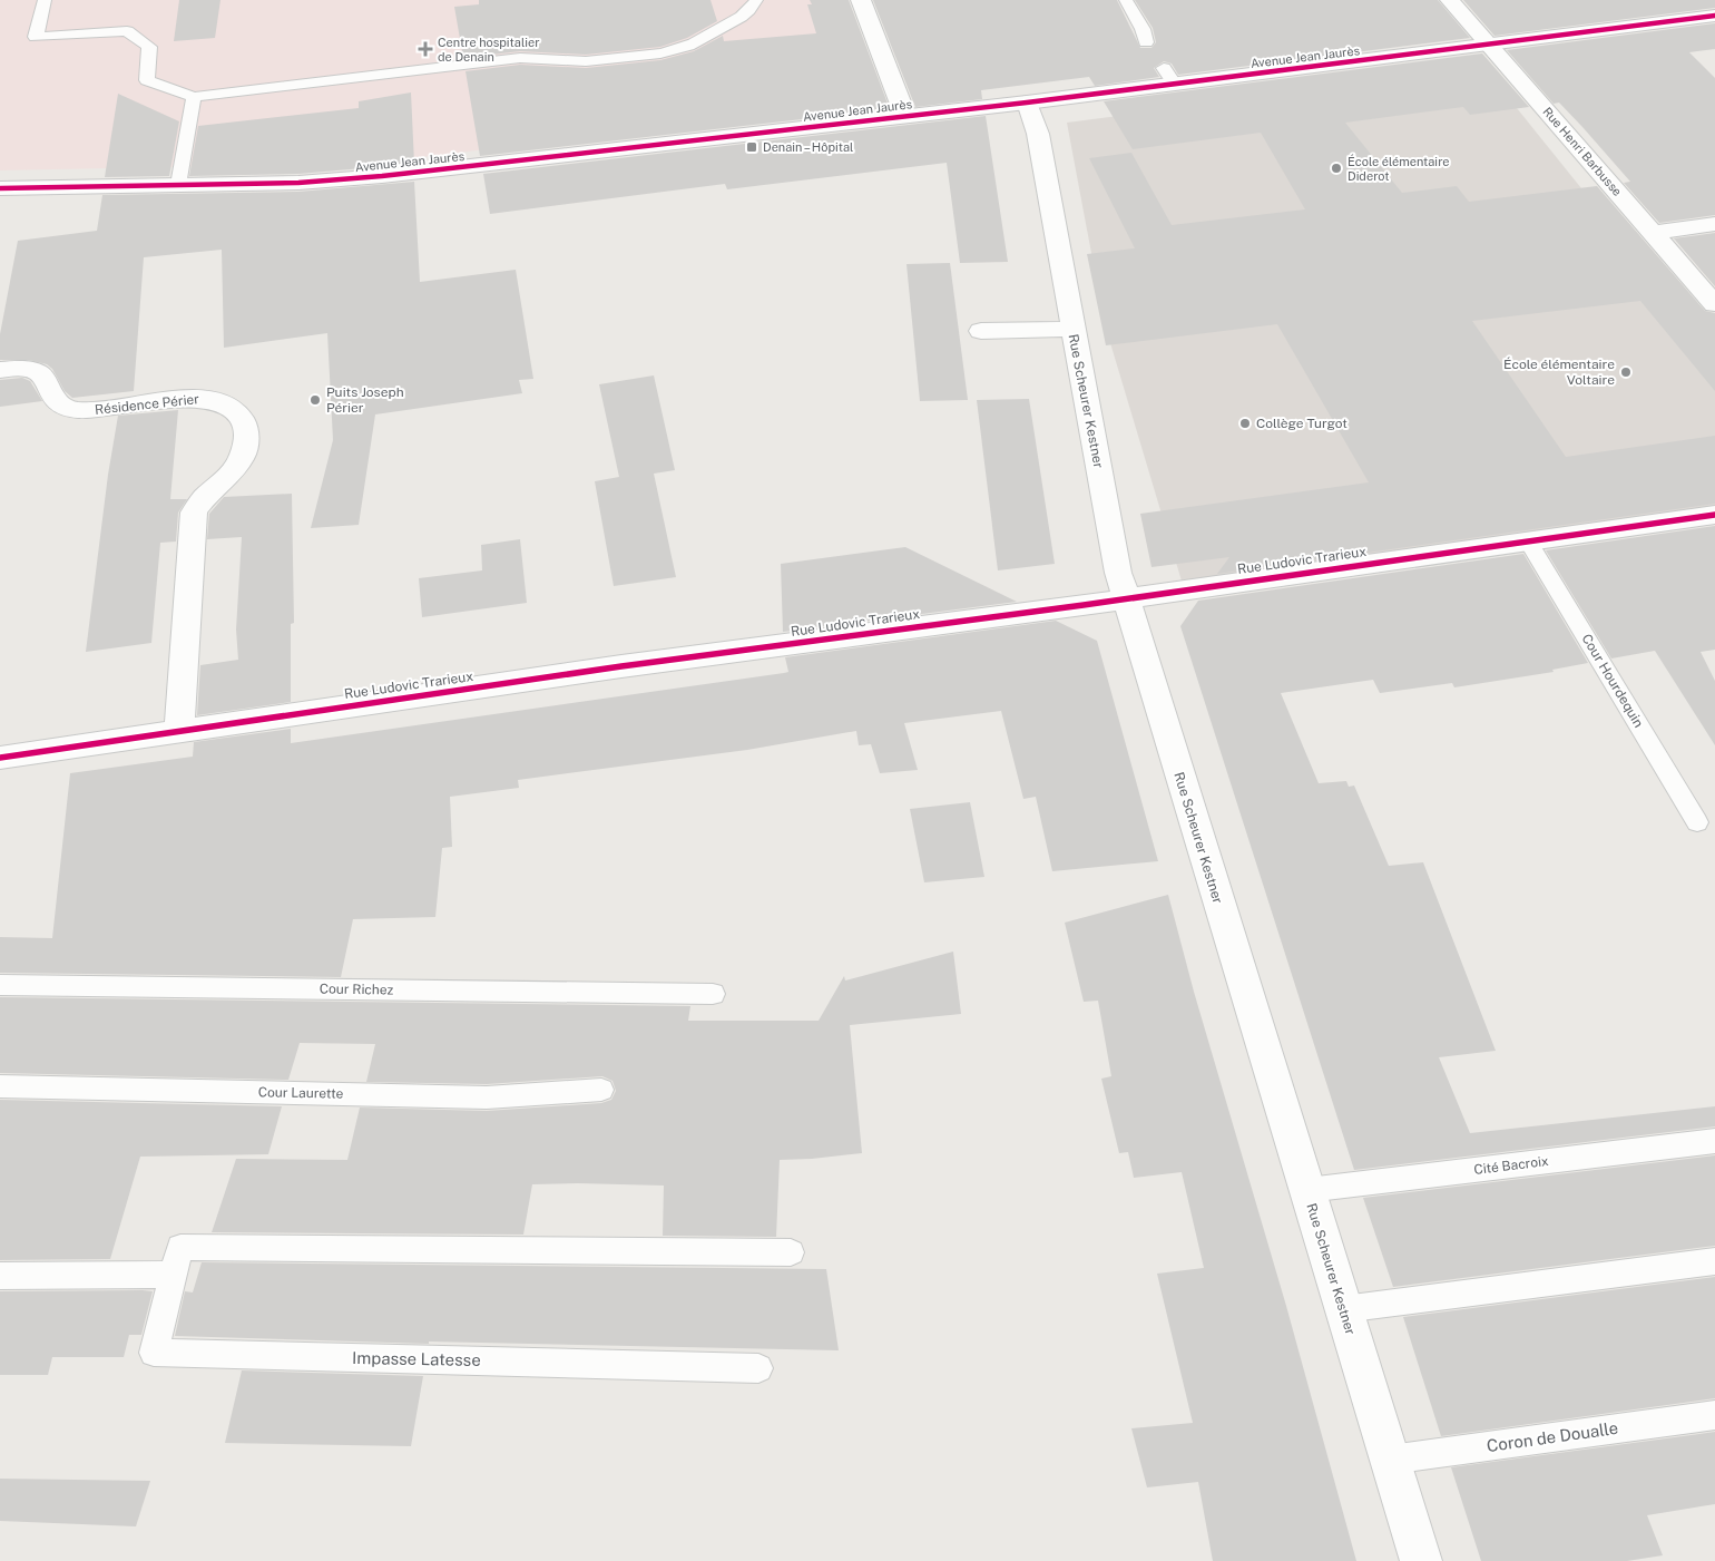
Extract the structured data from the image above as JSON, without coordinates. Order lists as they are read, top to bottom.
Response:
{
  "streets": {
    "street": [
      "Avenue Jean Jaurès",
      "Rue Henri Barbusse",
      "Rue Scheurer Kestner",
      "Résidence Périer",
      "Rue Ludovic Trarieux"
    ],
    "lane": [
      "Cour Hourdequin",
      "Cour Richez",
      "Cour Laurette",
      "Cité Bacroix",
      "Impasse Latesse",
      "Coron de Doualle"
    ]
  },
  "crossings": [
    ["Avenue Jean Jaurès", "Rue Henri Barbusse"],
    ["Avenue Jean Jaurès", "Rue Scheurer Kestner"],
    ["Rue Scheurer Kestner", "Rue Ludovic Trarieux"],
    ["Rue Scheurer Kestner", "Cité Bacroix"],
    ["Rue Scheurer Kestner", "Coron de Doualle"],
    ["Résidence Périer", "Rue Ludovic Trarieux"],
    ["Rue Ludovic Trarieux", "Cour Hourdequin"]
  ],
  "places": {
    "health": ["Centre hospitalier de Denain"],
    "transit": ["Denain – Hôpital"],
    "other": [
      "École élémentaire Diderot",
      "École élémentaire Voltaire",
      "Puits Joseph Périer",
      "Collège Turgot"
    ]
  }
}
